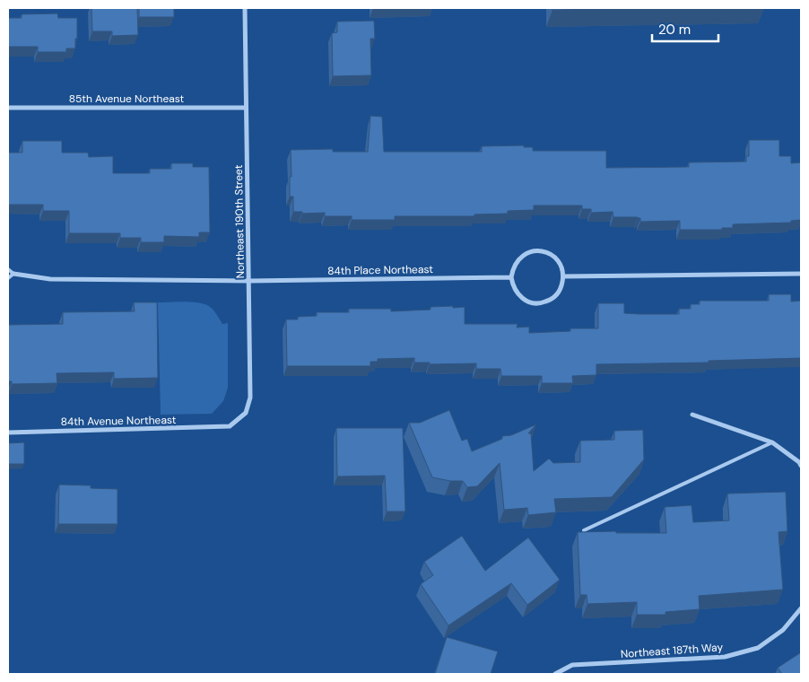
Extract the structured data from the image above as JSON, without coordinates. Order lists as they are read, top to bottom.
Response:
{
  "streets": {
    "street": [
      "85th Avenue Northeast",
      "Northeast 190th Street",
      "84th Place Northeast",
      "84th Avenue Northeast",
      "Northeast 187th Way"
    ]
  },
  "crossings": [
    ["85th Avenue Northeast", "Northeast 190th Street"],
    ["Northeast 190th Street", "84th Place Northeast"],
    ["Northeast 190th Street", "84th Avenue Northeast"]
  ],
  "scale_bar": "20 m"
}
